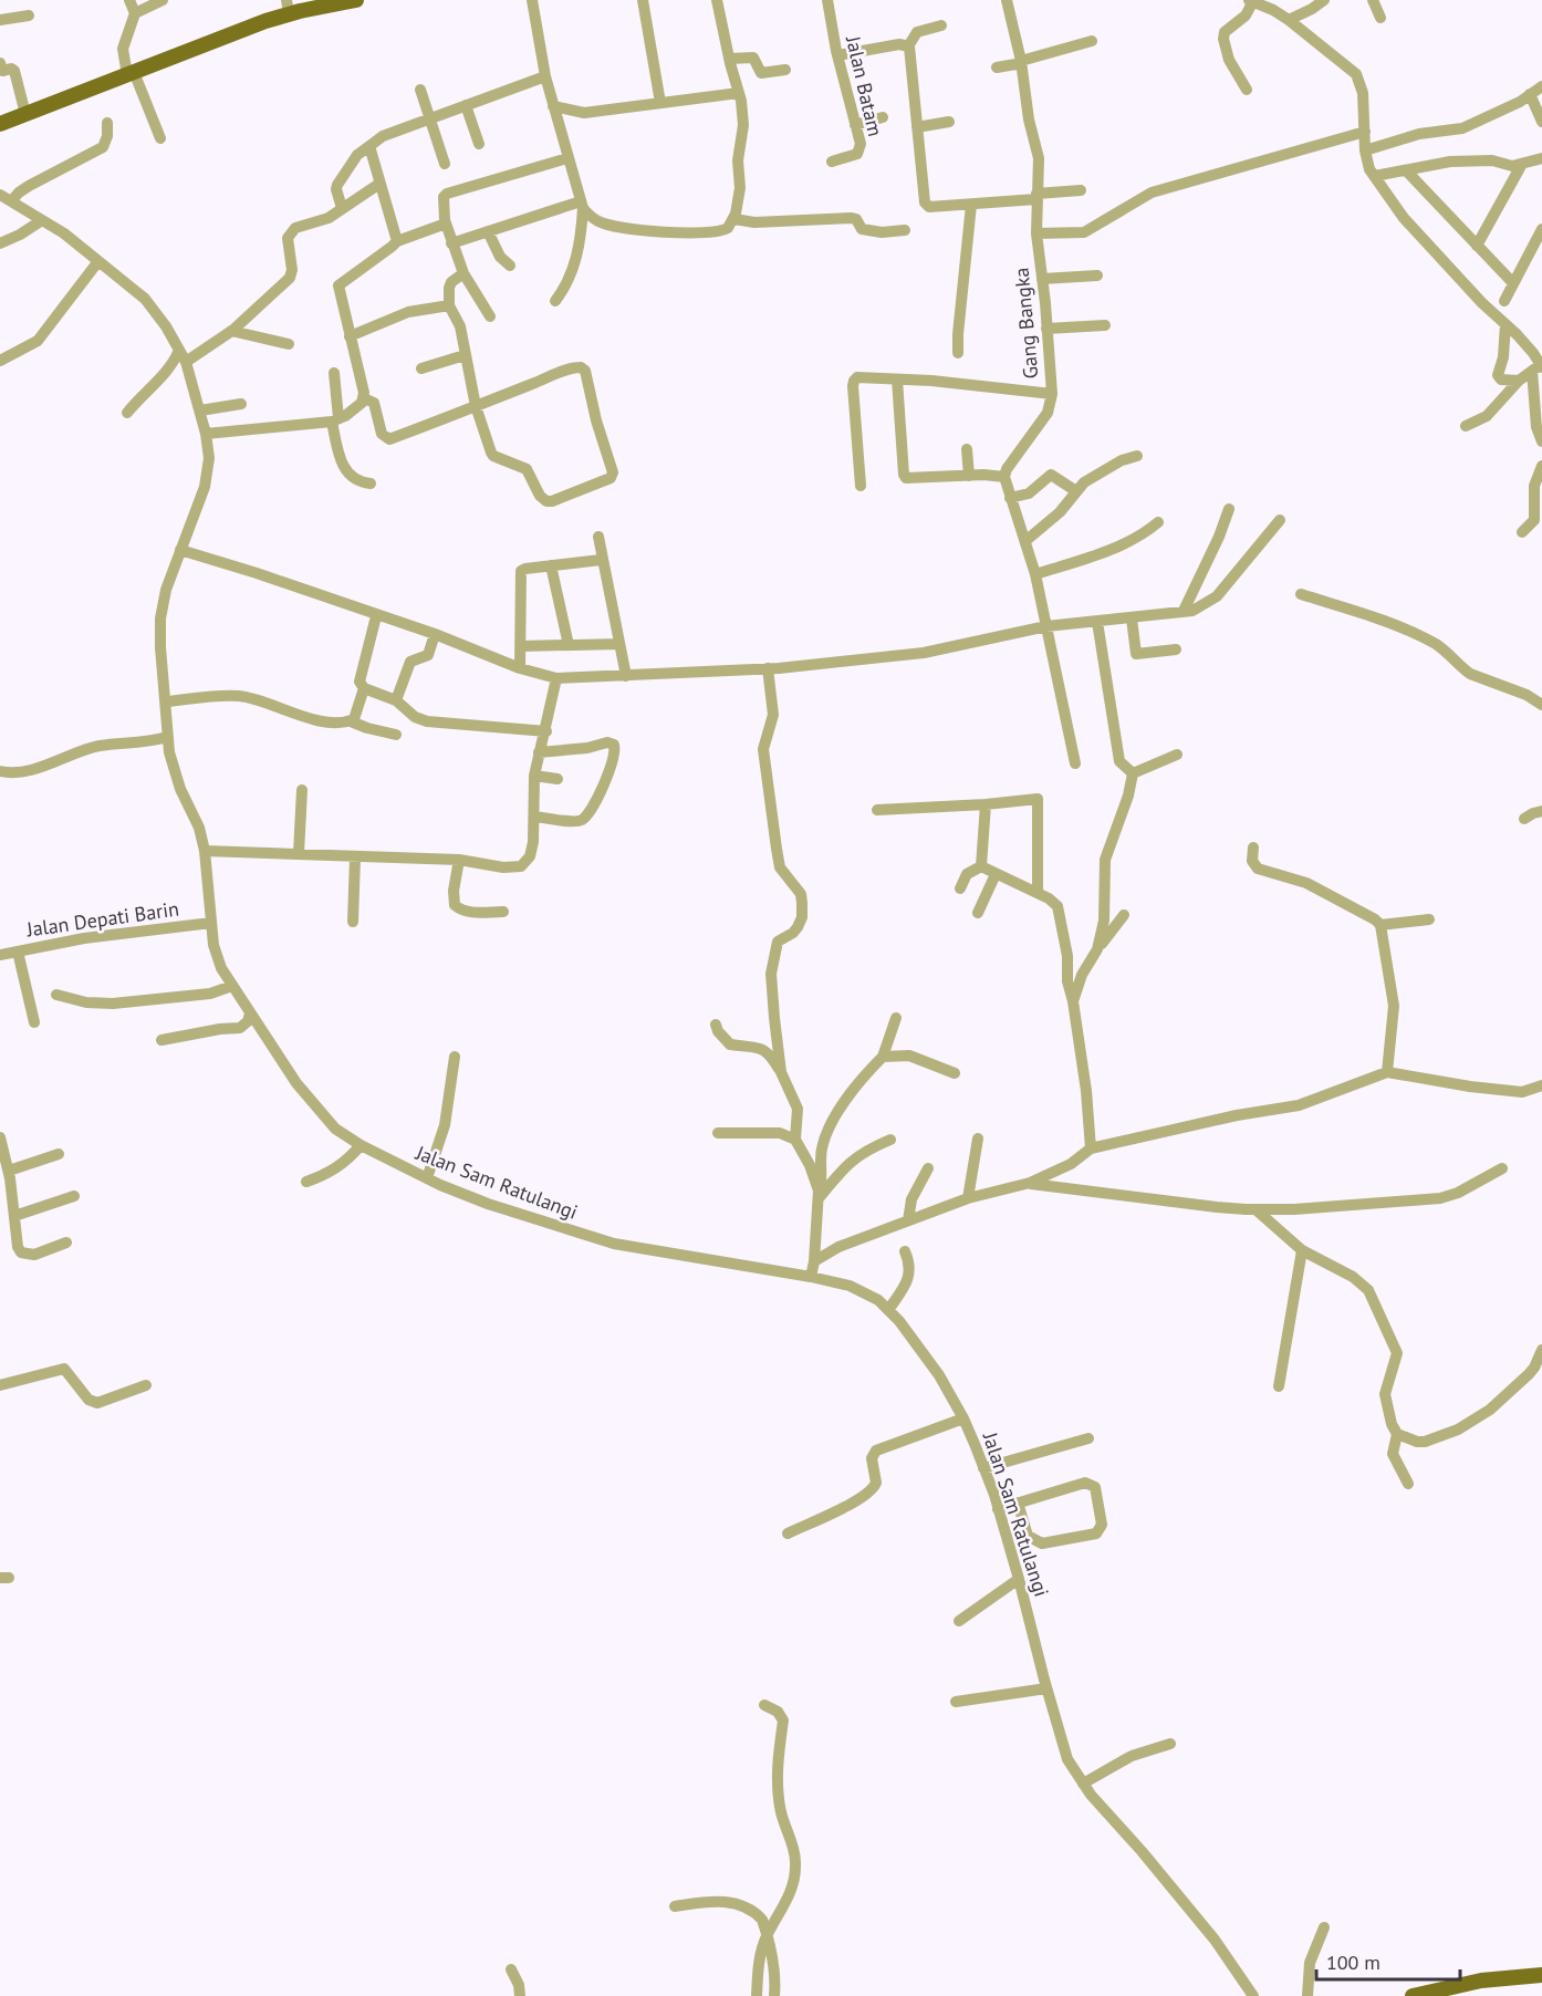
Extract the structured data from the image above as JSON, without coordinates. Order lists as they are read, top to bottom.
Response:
{
  "streets": {
    "street": [
      "Jalan Batam",
      "Gang Bangka",
      "Jalan Depati Barin",
      "Jalan Sam Ratulangi"
    ]
  },
  "crossings": [
    ["Jalan Depati Barin", "Jalan Sam Ratulangi"]
  ],
  "scale_bar": "100 m"
}
